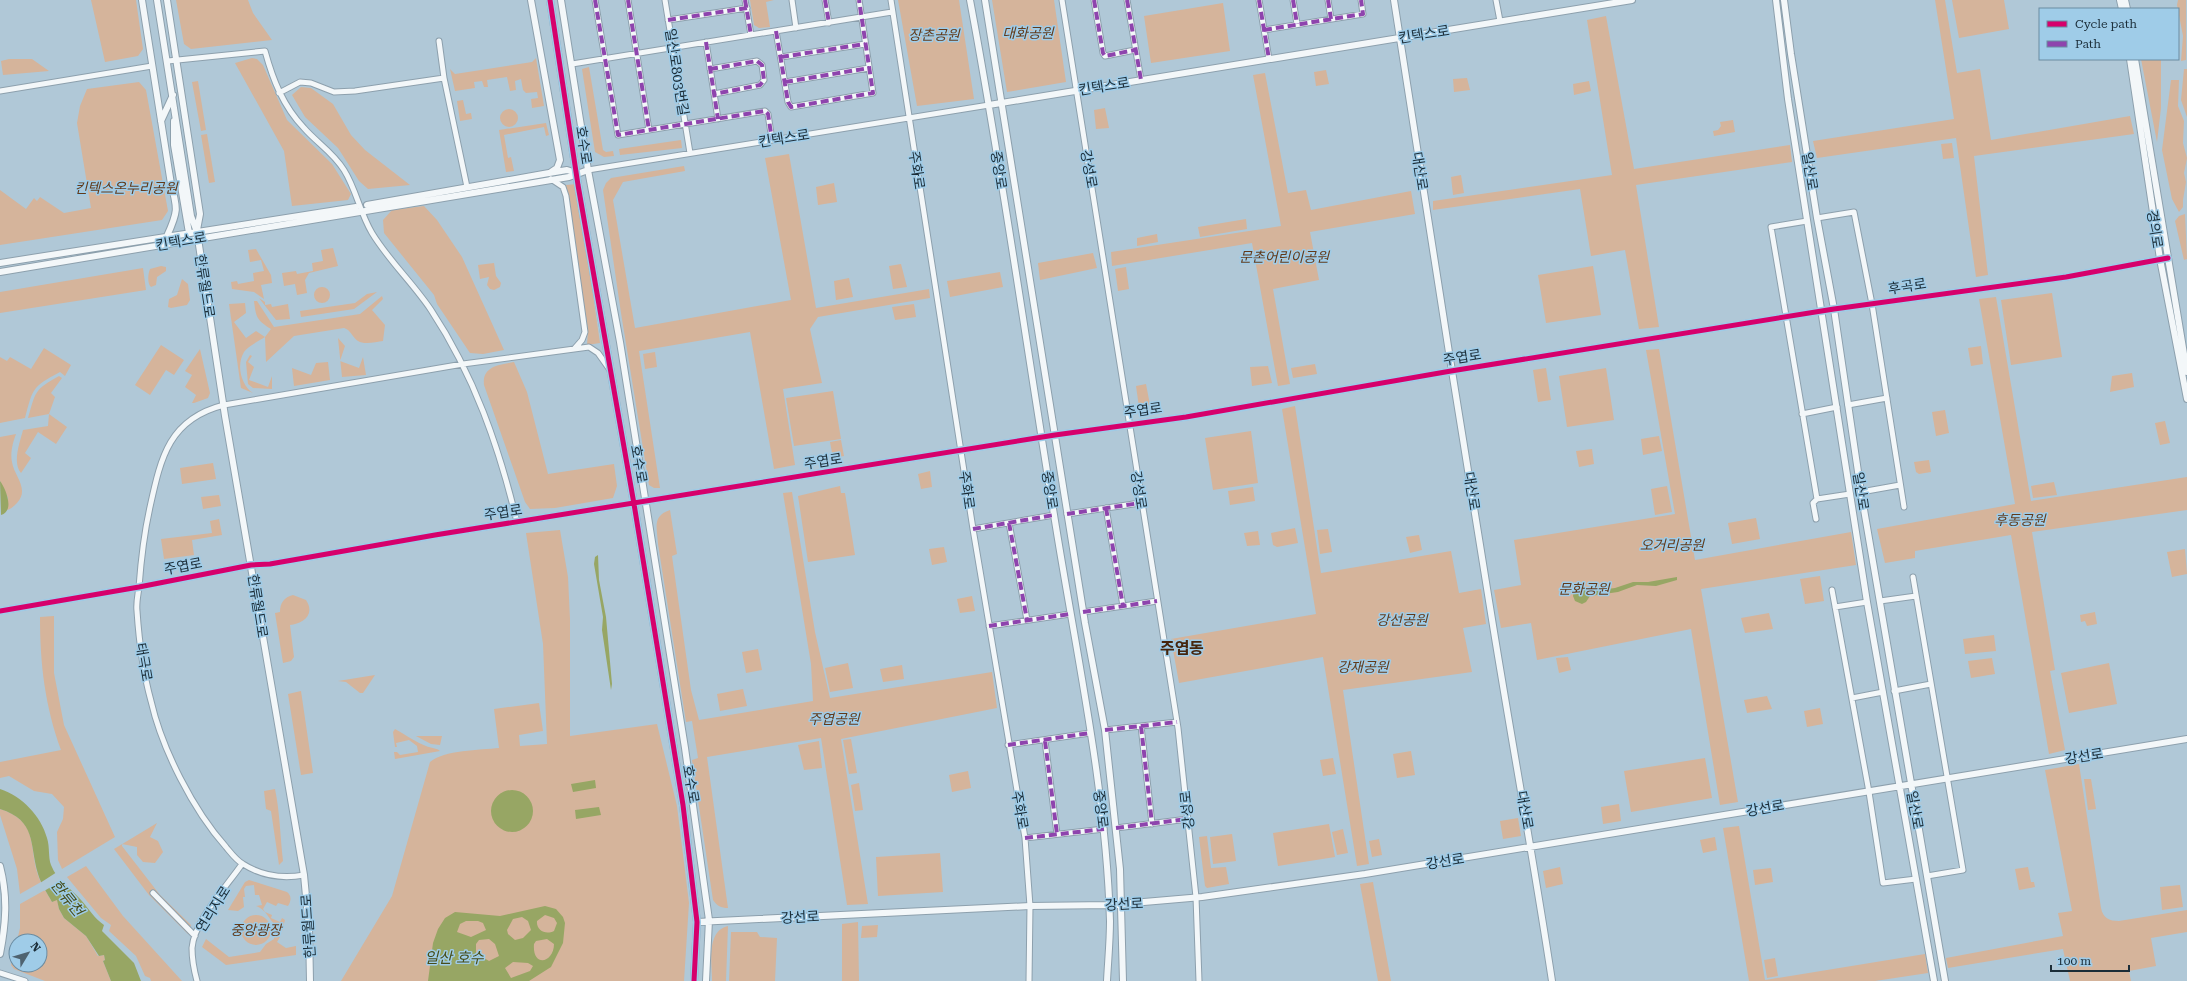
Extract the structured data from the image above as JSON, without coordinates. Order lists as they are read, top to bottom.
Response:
{
  "streets": {
    "main road": [
      "킨텍스로",
      "호수로",
      "중앙로",
      "대산로",
      "일산로",
      "경의로",
      "한류월드로",
      "강선로"
    ],
    "street": [
      "일산로803번길",
      "강성로",
      "주화로",
      "후곡로",
      "주엽로",
      "태극로",
      "연리지로"
    ]
  },
  "crossings": [
    ["킨텍스로", "일산로803번길"],
    ["킨텍스로", "호수로"],
    ["킨텍스로", "강성로"],
    ["킨텍스로", "주화로"],
    ["킨텍스로", "중앙로"],
    ["킨텍스로", "대산로"],
    ["킨텍스로", "한류월드로"],
    ["호수로", "주엽로"],
    ["호수로", "태극로"],
    ["호수로", "강선로"],
    ["강성로", "주엽로"],
    ["강성로", "강선로"],
    ["주화로", "주엽로"],
    ["주화로", "강선로"],
    ["중앙로", "주엽로"],
    ["중앙로", "강선로"],
    ["대산로", "주엽로"],
    ["대산로", "강선로"],
    ["일산로", "후곡로"],
    ["일산로", "강선로"],
    ["경의로", "후곡로"],
    ["한류월드로", "주엽로"],
    ["한류월드로", "태극로"],
    ["후곡로", "주엽로"],
    ["주엽로", "태극로"],
    ["태극로", "연리지로"]
  ],
  "districts": ["주엽동"],
  "water": ["한류천", "일산 호수"],
  "parks": [
    "대화공원",
    "장촌공원",
    "킨텍스온누리공원",
    "문촌어린이공원",
    "후동공원",
    "오거리공원",
    "문화공원",
    "강선공원",
    "강재공원",
    "주엽공원",
    "중앙광장"
  ],
  "legend": ["Cycle path", "Path"],
  "scale_bar": "100 m",
  "north": "top right"
}
